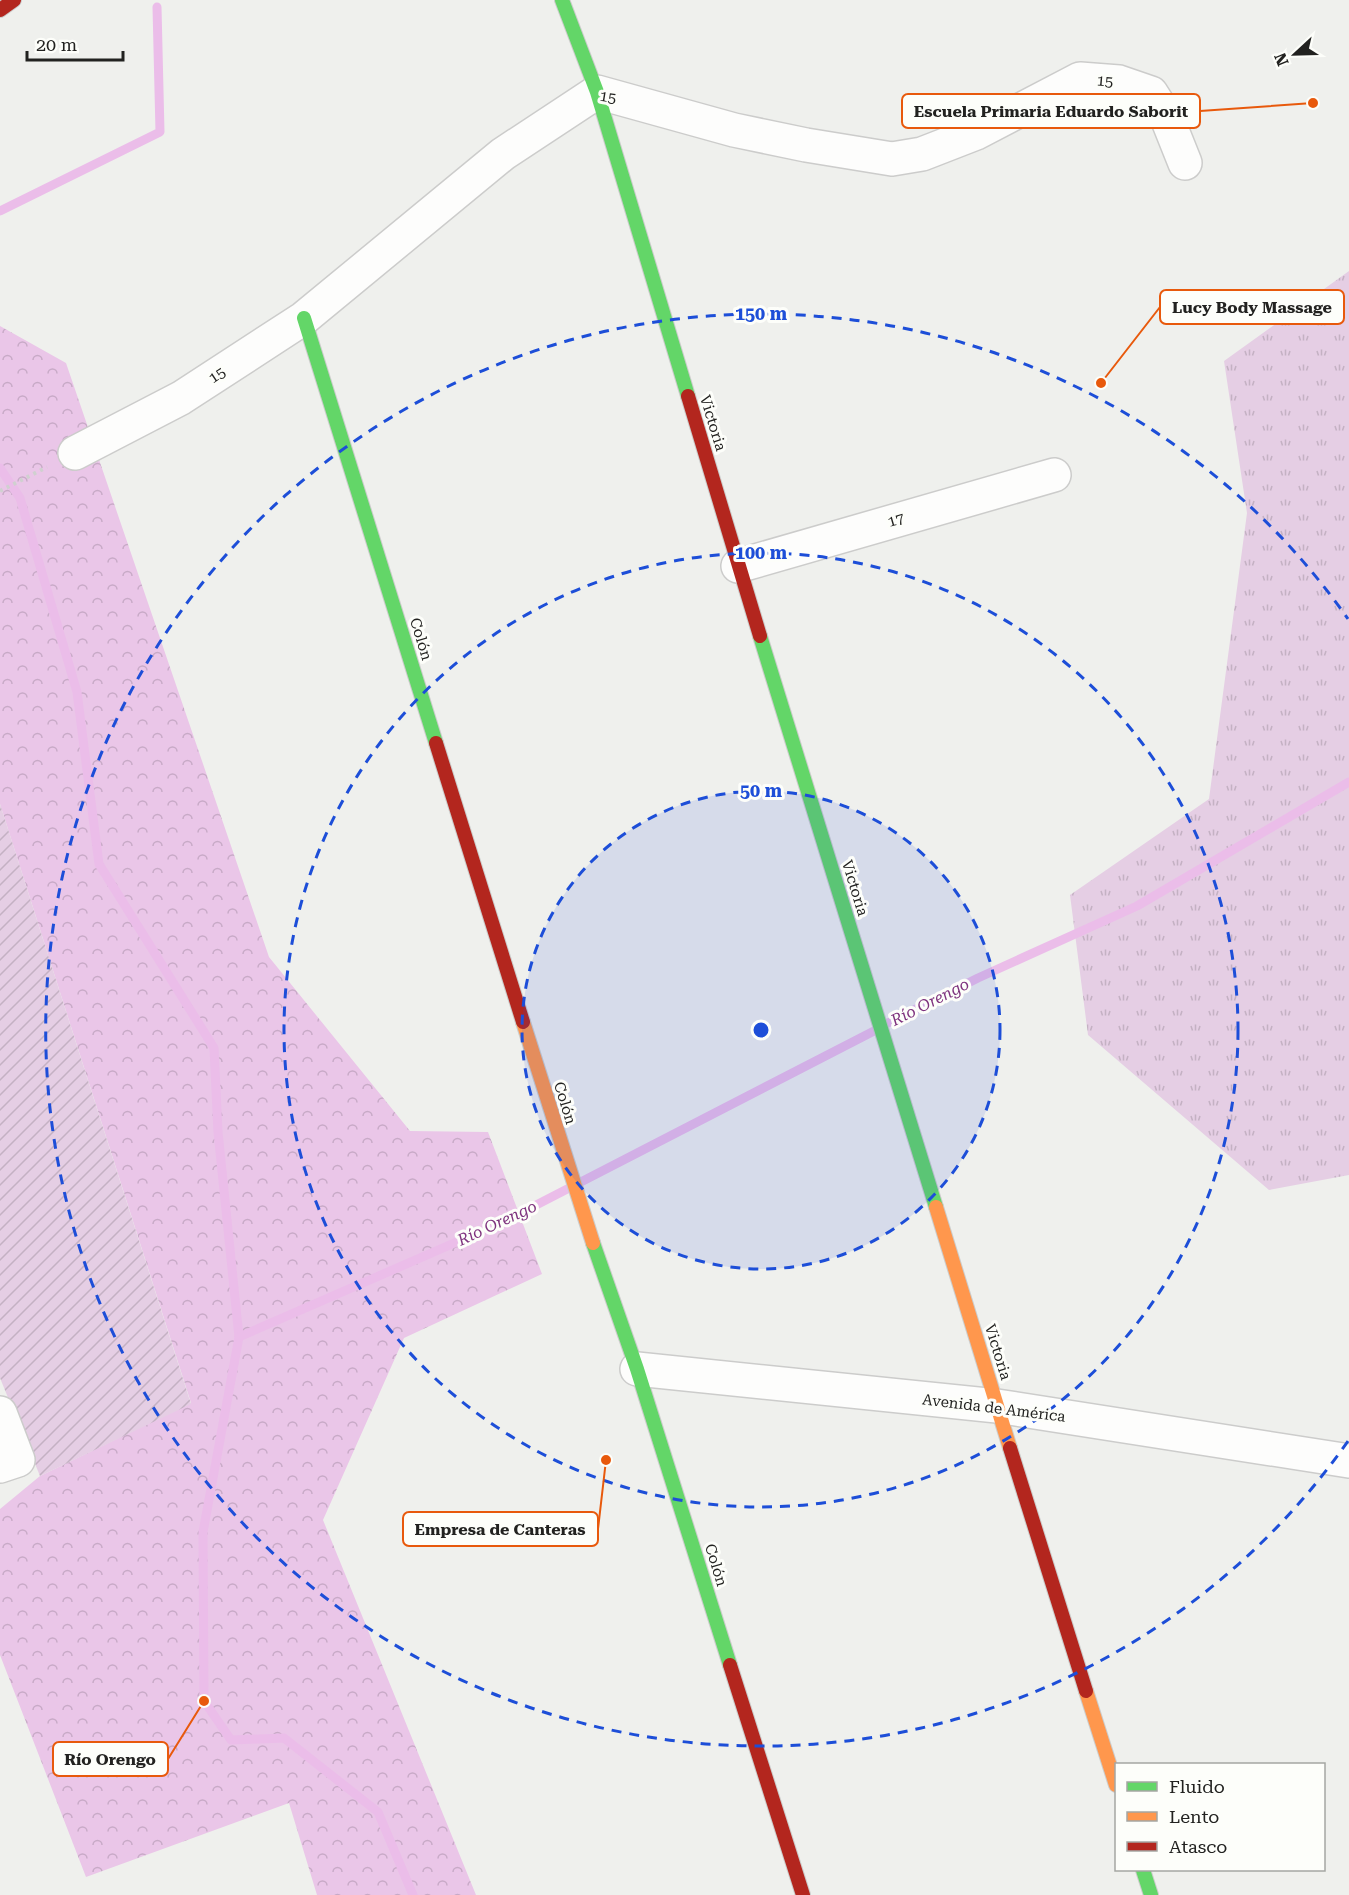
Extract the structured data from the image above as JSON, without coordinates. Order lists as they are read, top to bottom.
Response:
{
  "streets": {
    "street": [
      "15",
      "Victoria",
      "17",
      "Colón",
      "Avenida de América"
    ]
  },
  "crossings": [
    ["15", "Victoria"],
    ["15", "Colón"],
    ["Victoria", "17"],
    ["Victoria", "Avenida de América"],
    ["Colón", "Avenida de América"]
  ],
  "water": ["Río Orengo"],
  "places": [
    "Escuela Primaria Eduardo Saborit",
    "Lucy Body Massage",
    "Empresa de Canteras",
    "Río Orengo"
  ],
  "legend": ["Fluido", "Lento", "Atasco"],
  "scale_bar": "20 m",
  "north": "left",
  "rings": ["150 m", "100 m", "50 m"]
}
